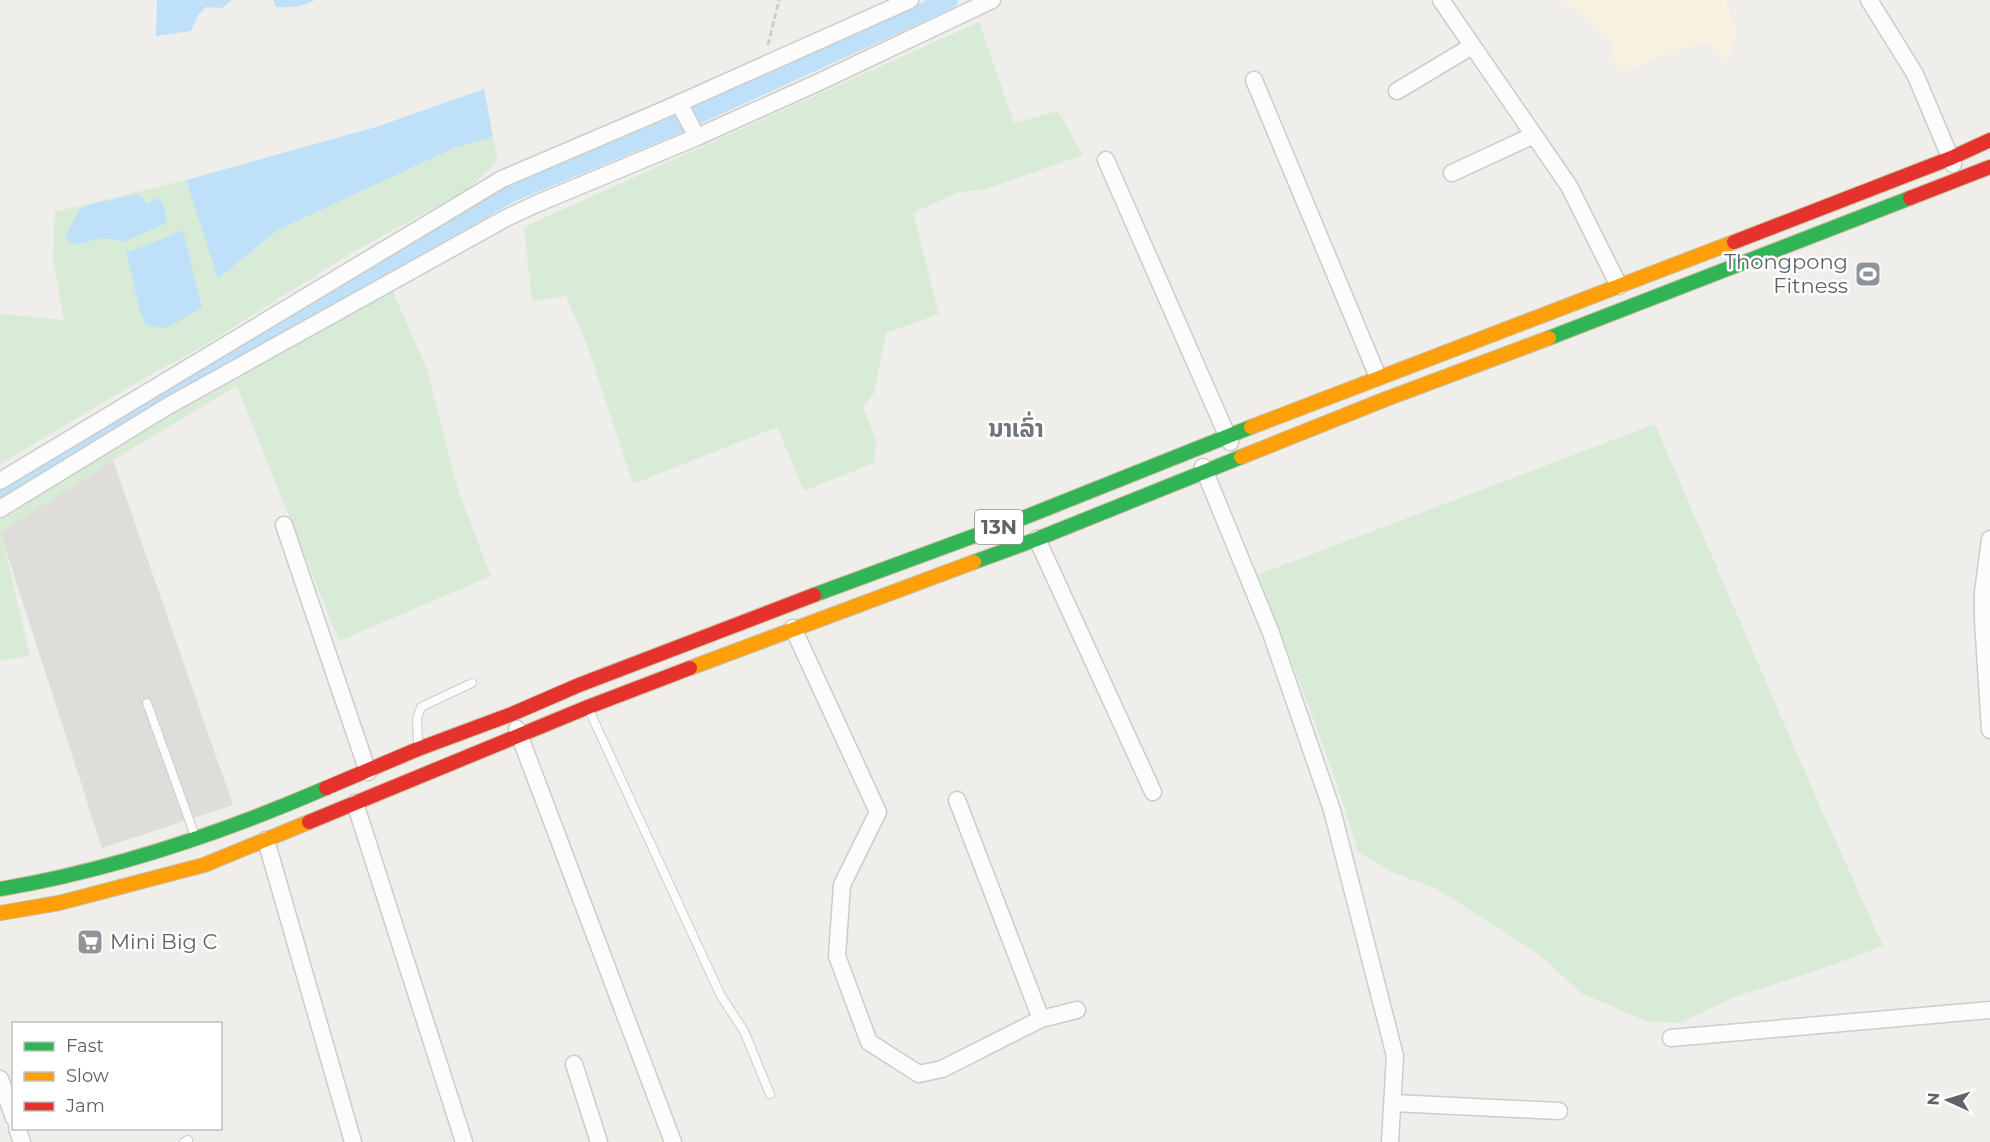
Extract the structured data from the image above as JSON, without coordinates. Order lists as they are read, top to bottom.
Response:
{
  "streets": {
    "highway": ["13N"]
  },
  "districts": ["ນາເລົ່າ"],
  "places": {
    "sports": ["Thongpong Fitness"],
    "supermarket": ["Mini Big C"]
  },
  "legend": ["Fast", "Slow", "Jam"],
  "north": "left"
}
